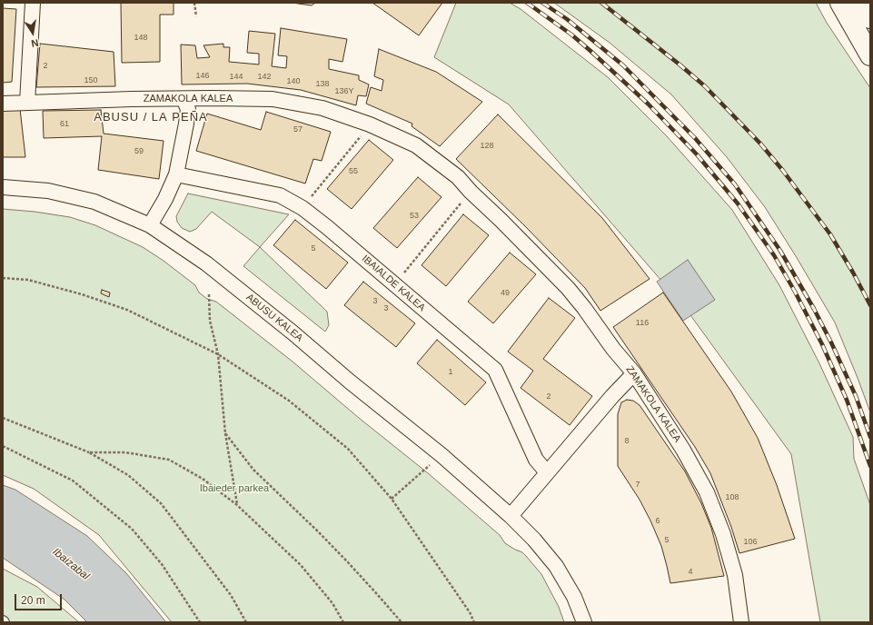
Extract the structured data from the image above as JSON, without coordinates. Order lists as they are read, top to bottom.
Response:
{
  "streets": {
    "street": ["ZAMAKOLA KALEA", "IBAIALDE KALEA", "ABUSU KALEA"]
  },
  "districts": ["ABUSU / LA PEÑA"],
  "water": ["Ibaizabal"],
  "parks": ["Ibaieder parkea"],
  "house_numbers": [
    "148",
    "2",
    "146",
    "144",
    "142",
    "150",
    "140",
    "138",
    "136Y",
    "61",
    "57",
    "128",
    "59",
    "55",
    "53",
    "5",
    "49",
    "3",
    "3",
    "116",
    "1",
    "2",
    "8",
    "7",
    "108",
    "6",
    "5",
    "106",
    "4"
  ],
  "scale_bar": "20 m",
  "north": "bottom"
}
